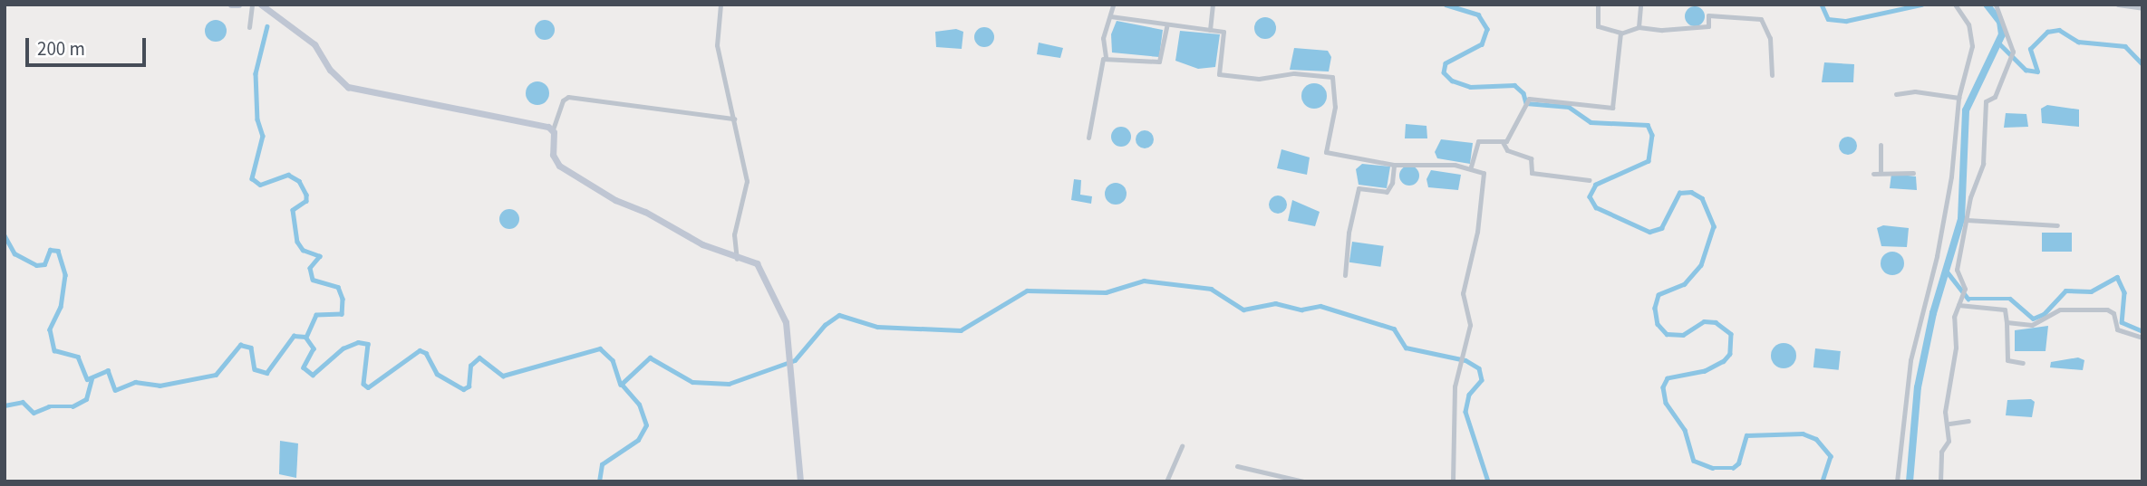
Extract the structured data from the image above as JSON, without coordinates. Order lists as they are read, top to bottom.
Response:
{
  "scale_bar": "200 m"
}
